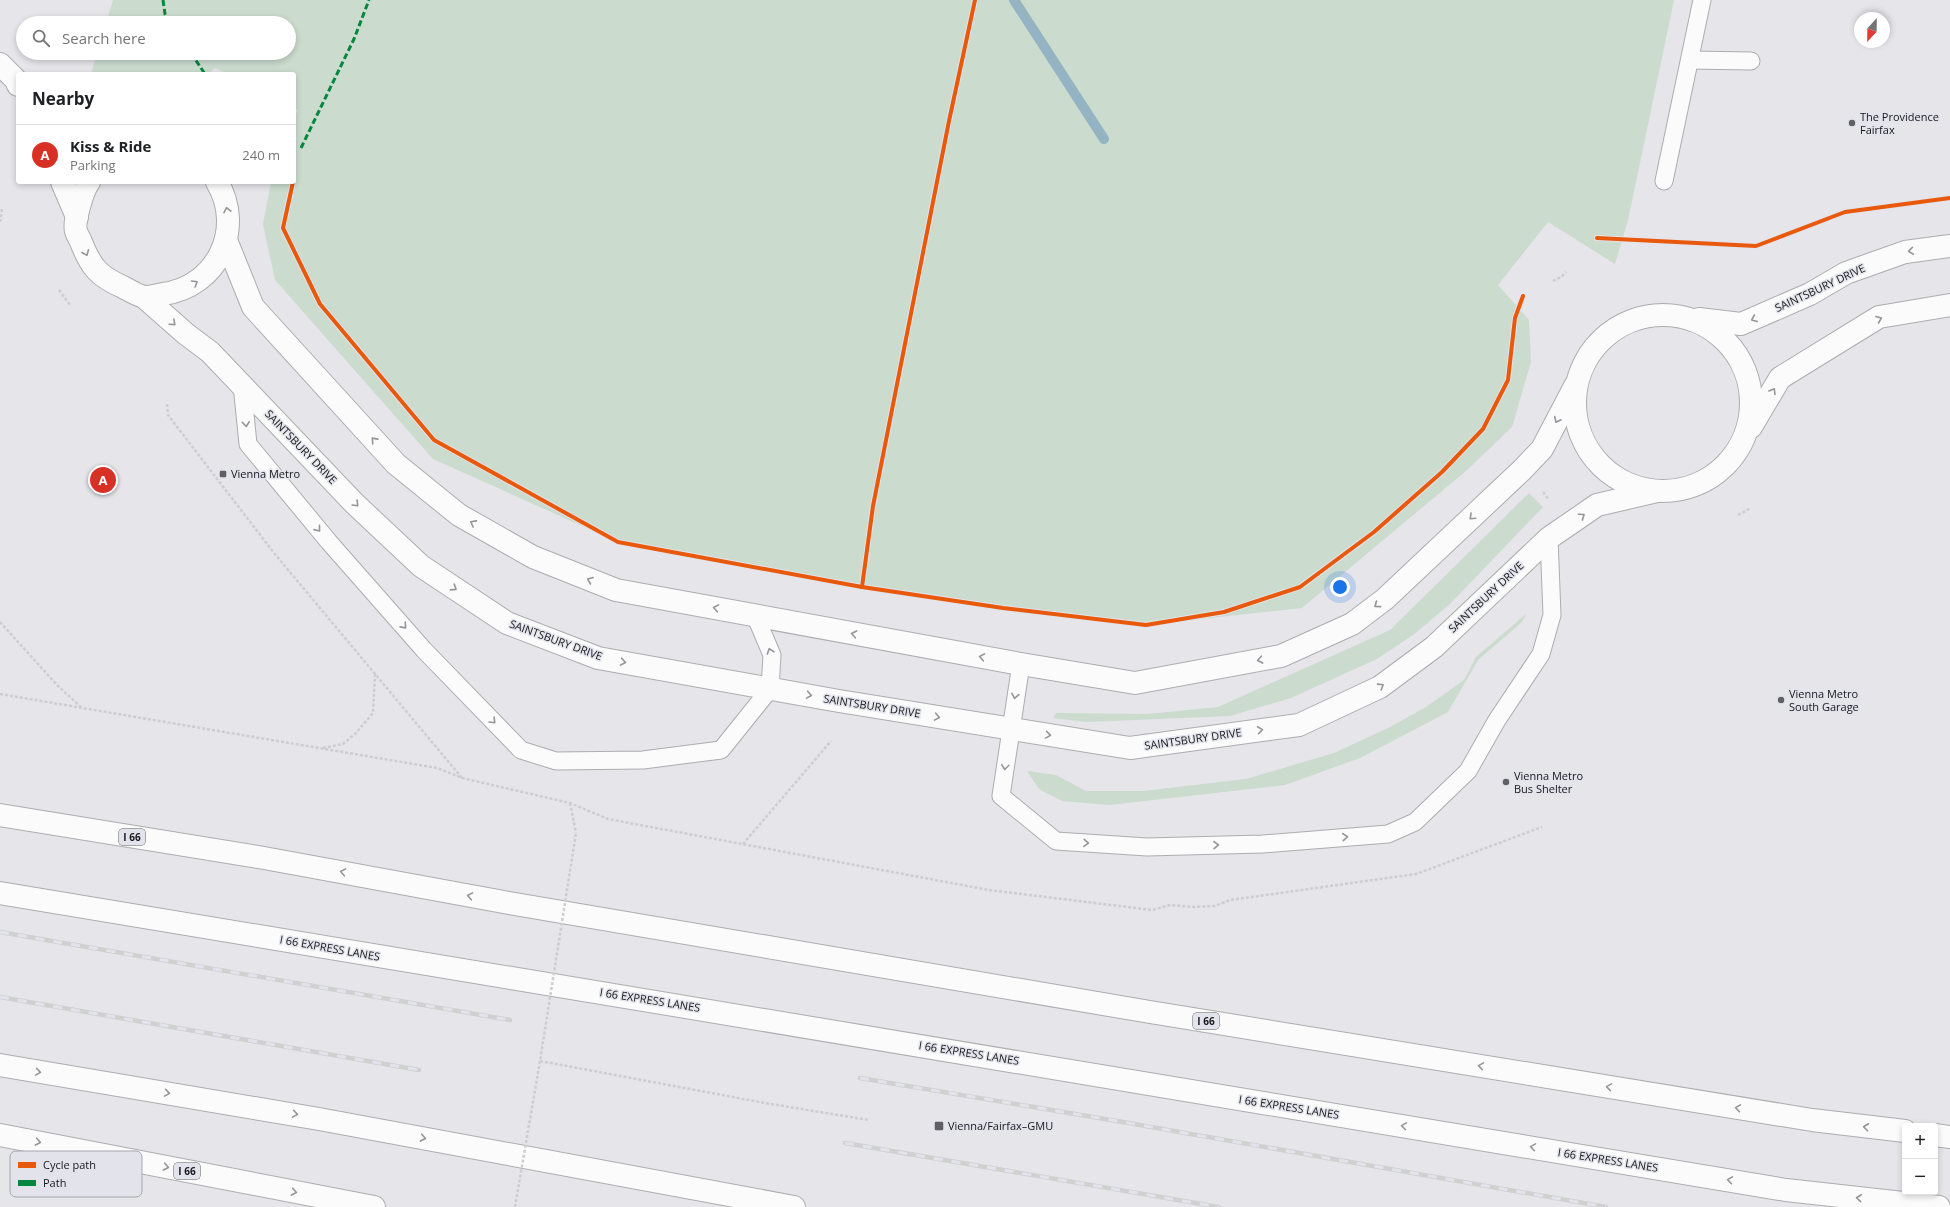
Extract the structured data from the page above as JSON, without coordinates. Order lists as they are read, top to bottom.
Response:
{
  "streets": {
    "main road": ["SAINTSBURY DRIVE", "I 66", "I 66 EXPRESS LANES"]
  },
  "places": {
    "other": ["The Providence Fairfax", "Vienna Metro South Garage", "Vienna Metro Bus Shelter"],
    "transit": ["Vienna Metro", "Vienna/Fairfax–GMU"]
  },
  "legend": ["Cycle path", "Path"],
  "north": "bottom",
  "page": {
    "search": "Search here",
    "heading": "Nearby",
    "list": [
      {
        "mark": "A",
        "name": "Kiss & Ride",
        "note": "Parking",
        "value": "240 m"
      }
    ],
    "pins": "A",
    "map_buttons": ["+", "−"]
  }
}
